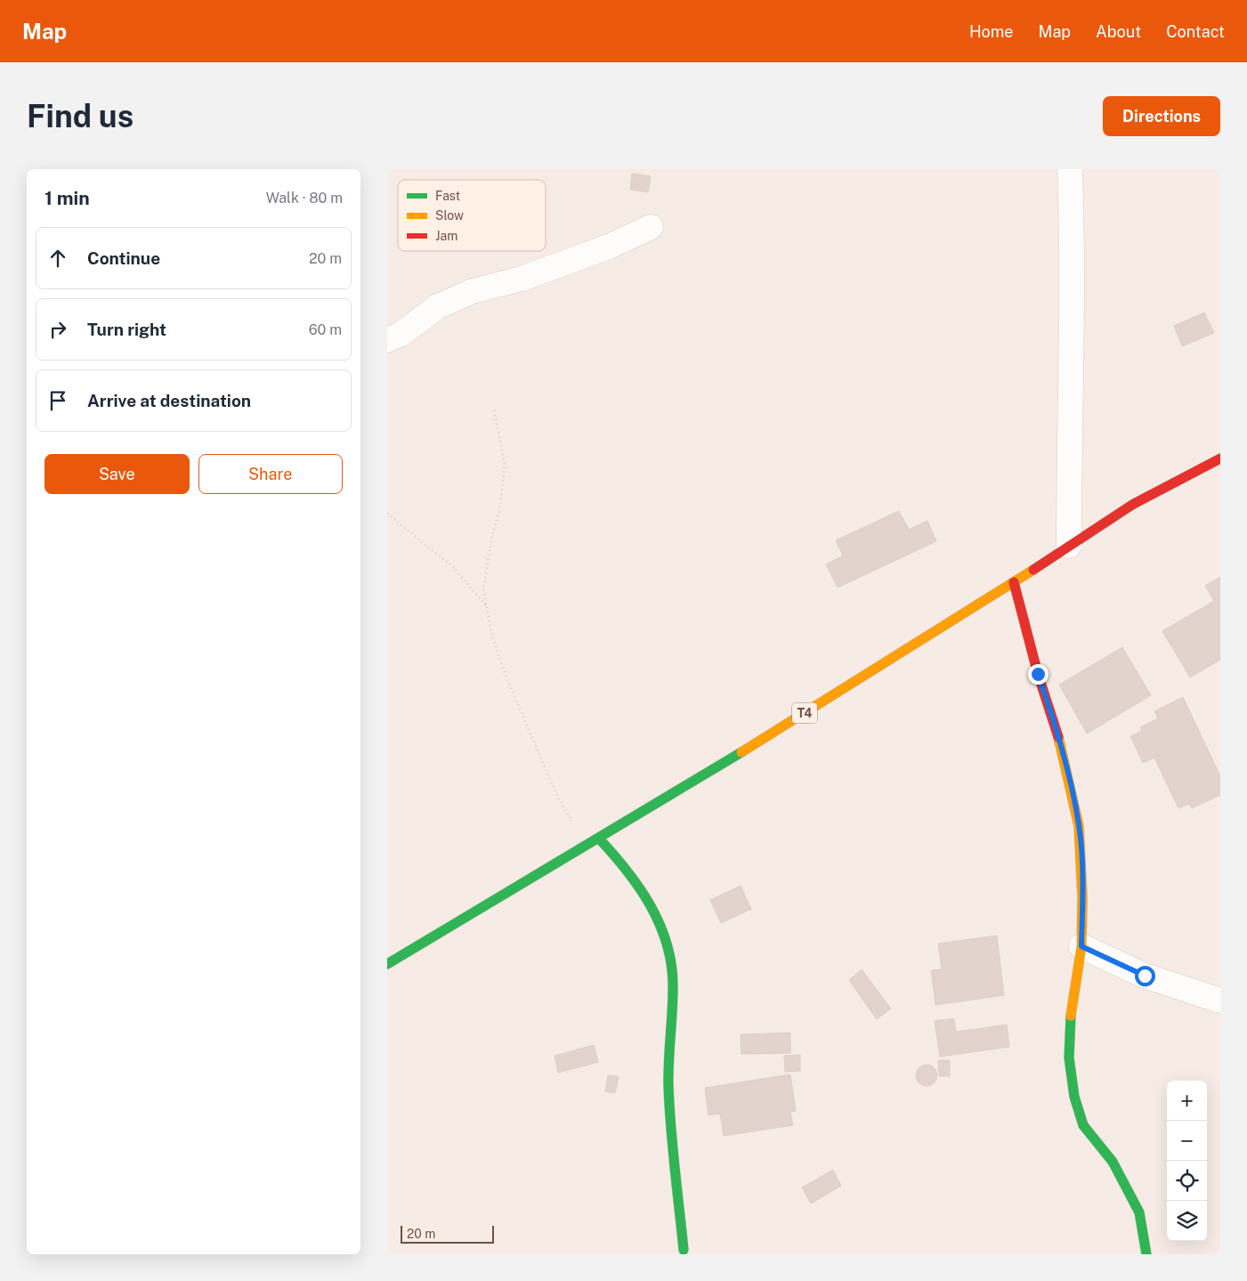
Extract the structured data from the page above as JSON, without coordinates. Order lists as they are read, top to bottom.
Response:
{
  "streets": {
    "main road": ["T4"]
  },
  "legend": ["Fast", "Slow", "Jam"],
  "scale_bar": "20 m",
  "page": {
    "header": "Map",
    "nav": [
      "Home",
      "Map",
      "About",
      "Contact"
    ],
    "buttons": [
      "Directions",
      ["Save", "Share"]
    ],
    "title": "Find us",
    "heading": ["1 min", "Walk · 80 m"],
    "list": [
      ["Continue", "20 m"],
      ["Turn right", "60 m"],
      "Arrive at destination"
    ],
    "map_buttons": ["+", "−"],
    "scale": "20 m"
  }
}
